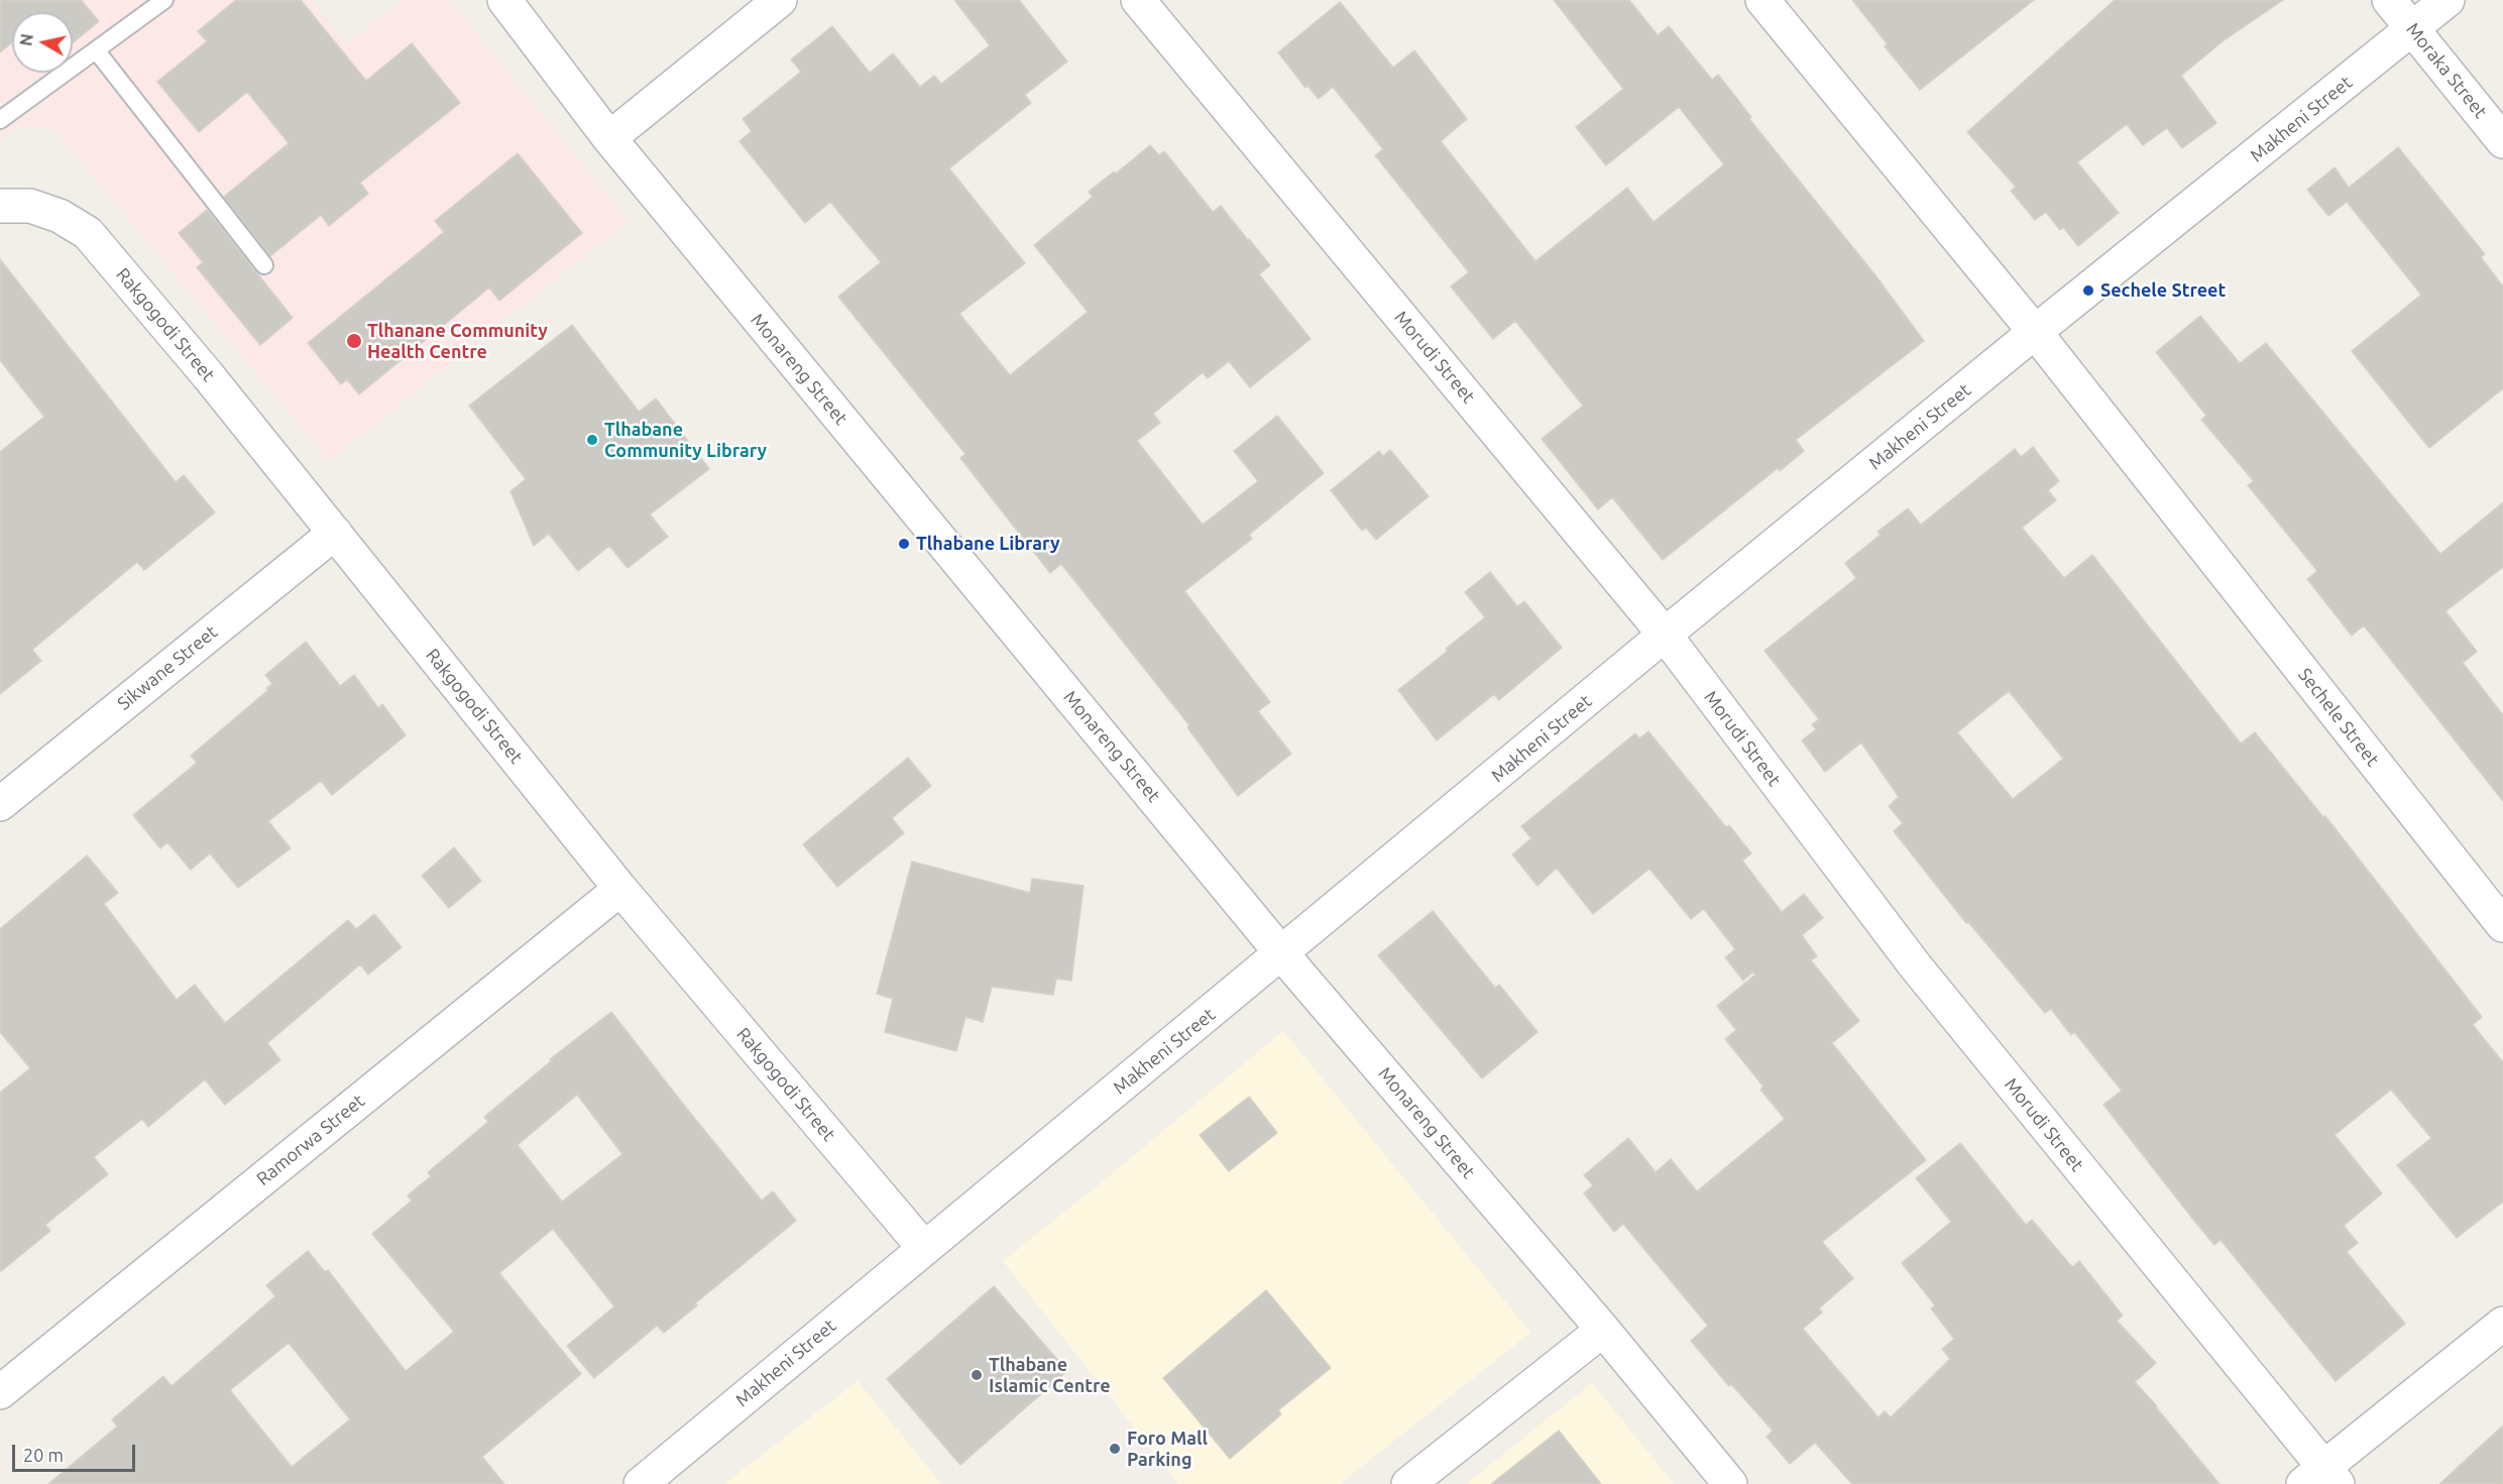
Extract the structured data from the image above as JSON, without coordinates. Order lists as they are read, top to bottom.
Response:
{
  "streets": {
    "street": [
      "Moraka Street",
      "Makheni Street",
      "Rakgogodi Street",
      "Morudi Street",
      "Monareng Street",
      "Sikwane Street",
      "Sechele Street",
      "Ramorwa Street"
    ]
  },
  "crossings": [
    ["Moraka Street", "Makheni Street"],
    ["Makheni Street", "Rakgogodi Street"],
    ["Makheni Street", "Morudi Street"],
    ["Makheni Street", "Monareng Street"],
    ["Makheni Street", "Sechele Street"],
    ["Rakgogodi Street", "Sikwane Street"],
    ["Rakgogodi Street", "Ramorwa Street"]
  ],
  "places": [
    "Sechele Street",
    "Tlhanane Community Health Centre",
    "Tlhabane Community Library",
    "Tlhabane Library",
    "Tlhabane Islamic Centre",
    "Foro Mall Parking"
  ],
  "scale_bar": "20 m",
  "north": "left"
}
